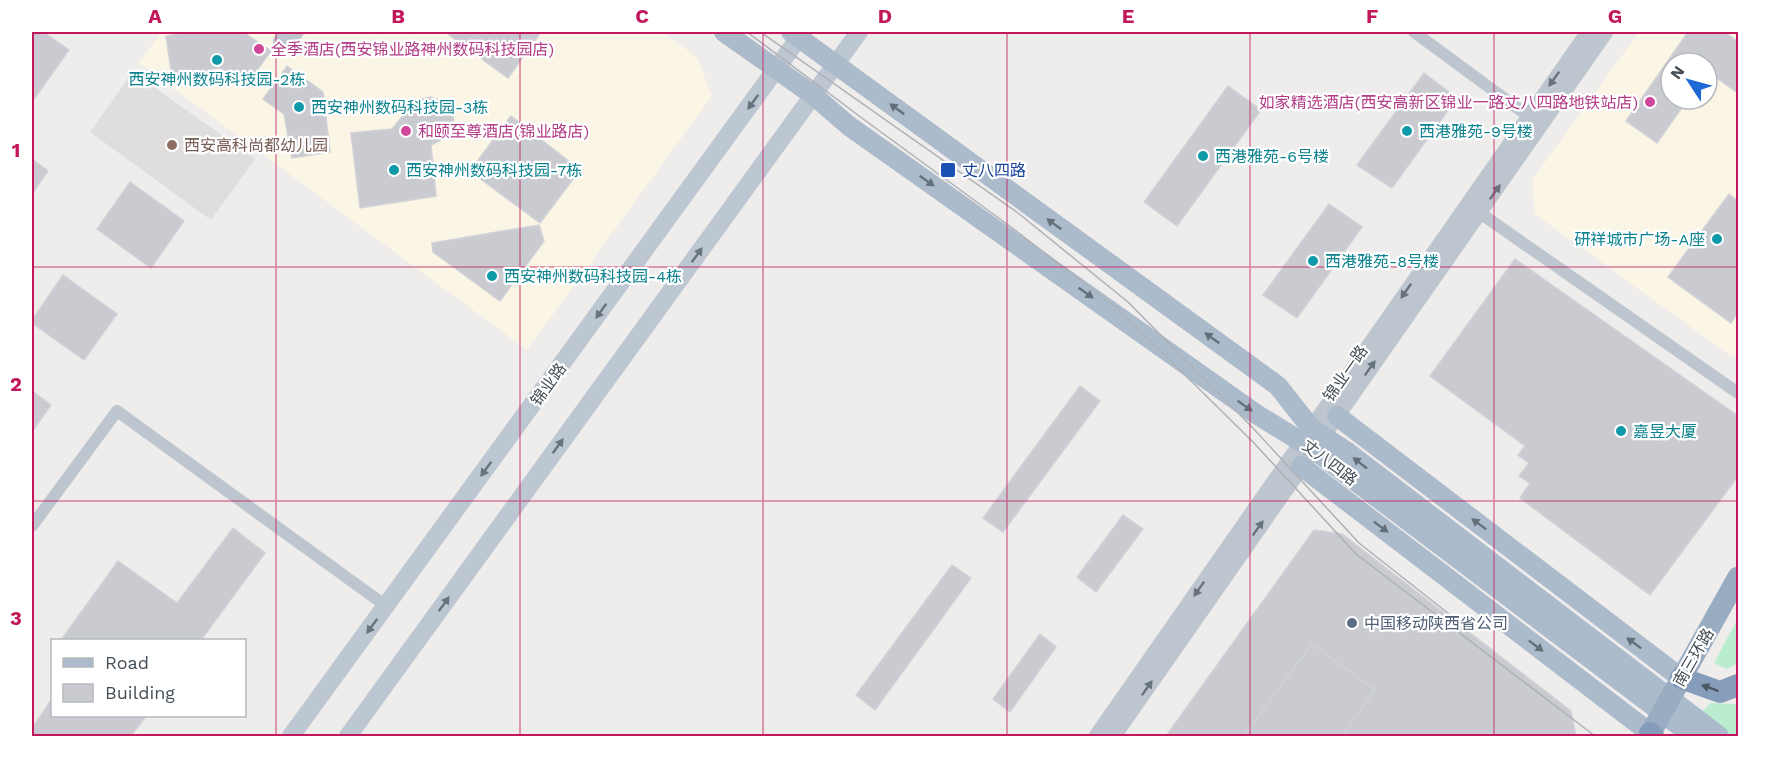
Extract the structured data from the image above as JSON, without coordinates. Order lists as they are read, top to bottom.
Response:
{
  "streets": {
    "highway": ["南三环路"],
    "main road": ["锦业路", "丈八四路"],
    "street": ["锦业一路"]
  },
  "crossings": [
    ["锦业一路", "丈八四路"],
    ["锦业路", "丈八四路"]
  ],
  "places": {
    "other": [
      "全季酒店(西安锦业路神州数码科技园店)",
      "西安神州数码科技园-2栋",
      "如家精选酒店(西安高新区锦业一路丈八四路地铁站店)",
      "西安神州数码科技园-3栋",
      "和颐至尊酒店(锦业路店)",
      "西港雅苑-9号楼",
      "西安高科尚都幼儿园",
      "西港雅苑-6号楼",
      "西安神州数码科技园-7栋",
      "研祥城市广场-A座",
      "西港雅苑-8号楼",
      "西安神州数码科技园-4栋",
      "嘉昱大厦",
      "中国移动陕西省公司"
    ],
    "transit": ["丈八四路"]
  },
  "legend": ["Road", "Building"],
  "north": "top left",
  "grid": {
    "columns": [
      "A",
      "B",
      "C",
      "D",
      "E",
      "F",
      "G"
    ],
    "rows": ["1", "2", "3"]
  }
}
